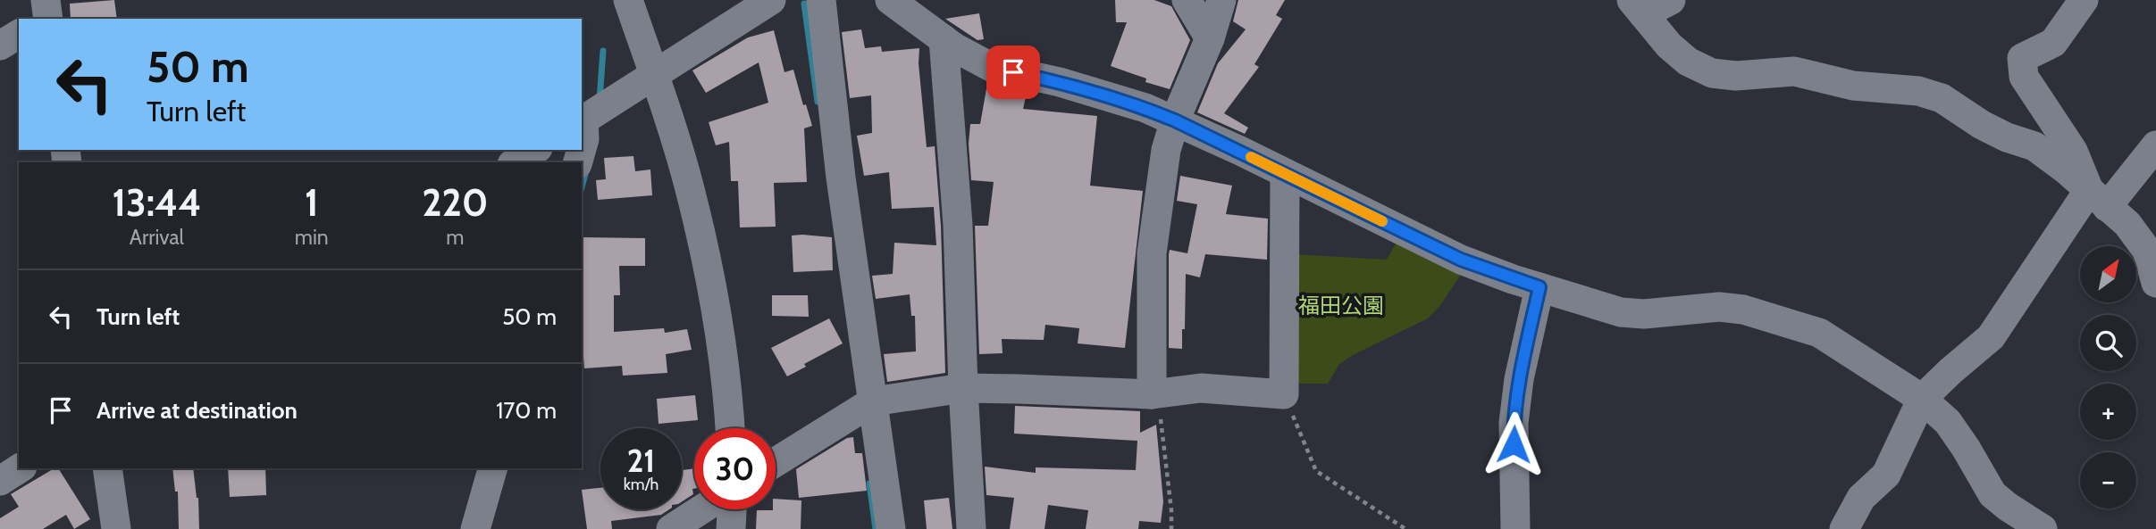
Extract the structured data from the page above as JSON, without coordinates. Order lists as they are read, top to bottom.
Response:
{
  "parks": ["福田公園"],
  "north": "top right",
  "page": {
    "turn": ["50 m", "Turn left"],
    "eta": [
      "13:44",
      "Arrival",
      "1",
      "min",
      "220",
      "m"
    ],
    "map_buttons": ["+", "−"],
    "list": [
      {
        "name": "Turn left",
        "value": "50 m"
      },
      {
        "name": "Arrive at destination",
        "value": "170 m"
      }
    ],
    "speed": "21 km/h",
    "limit": "30"
  }
}
